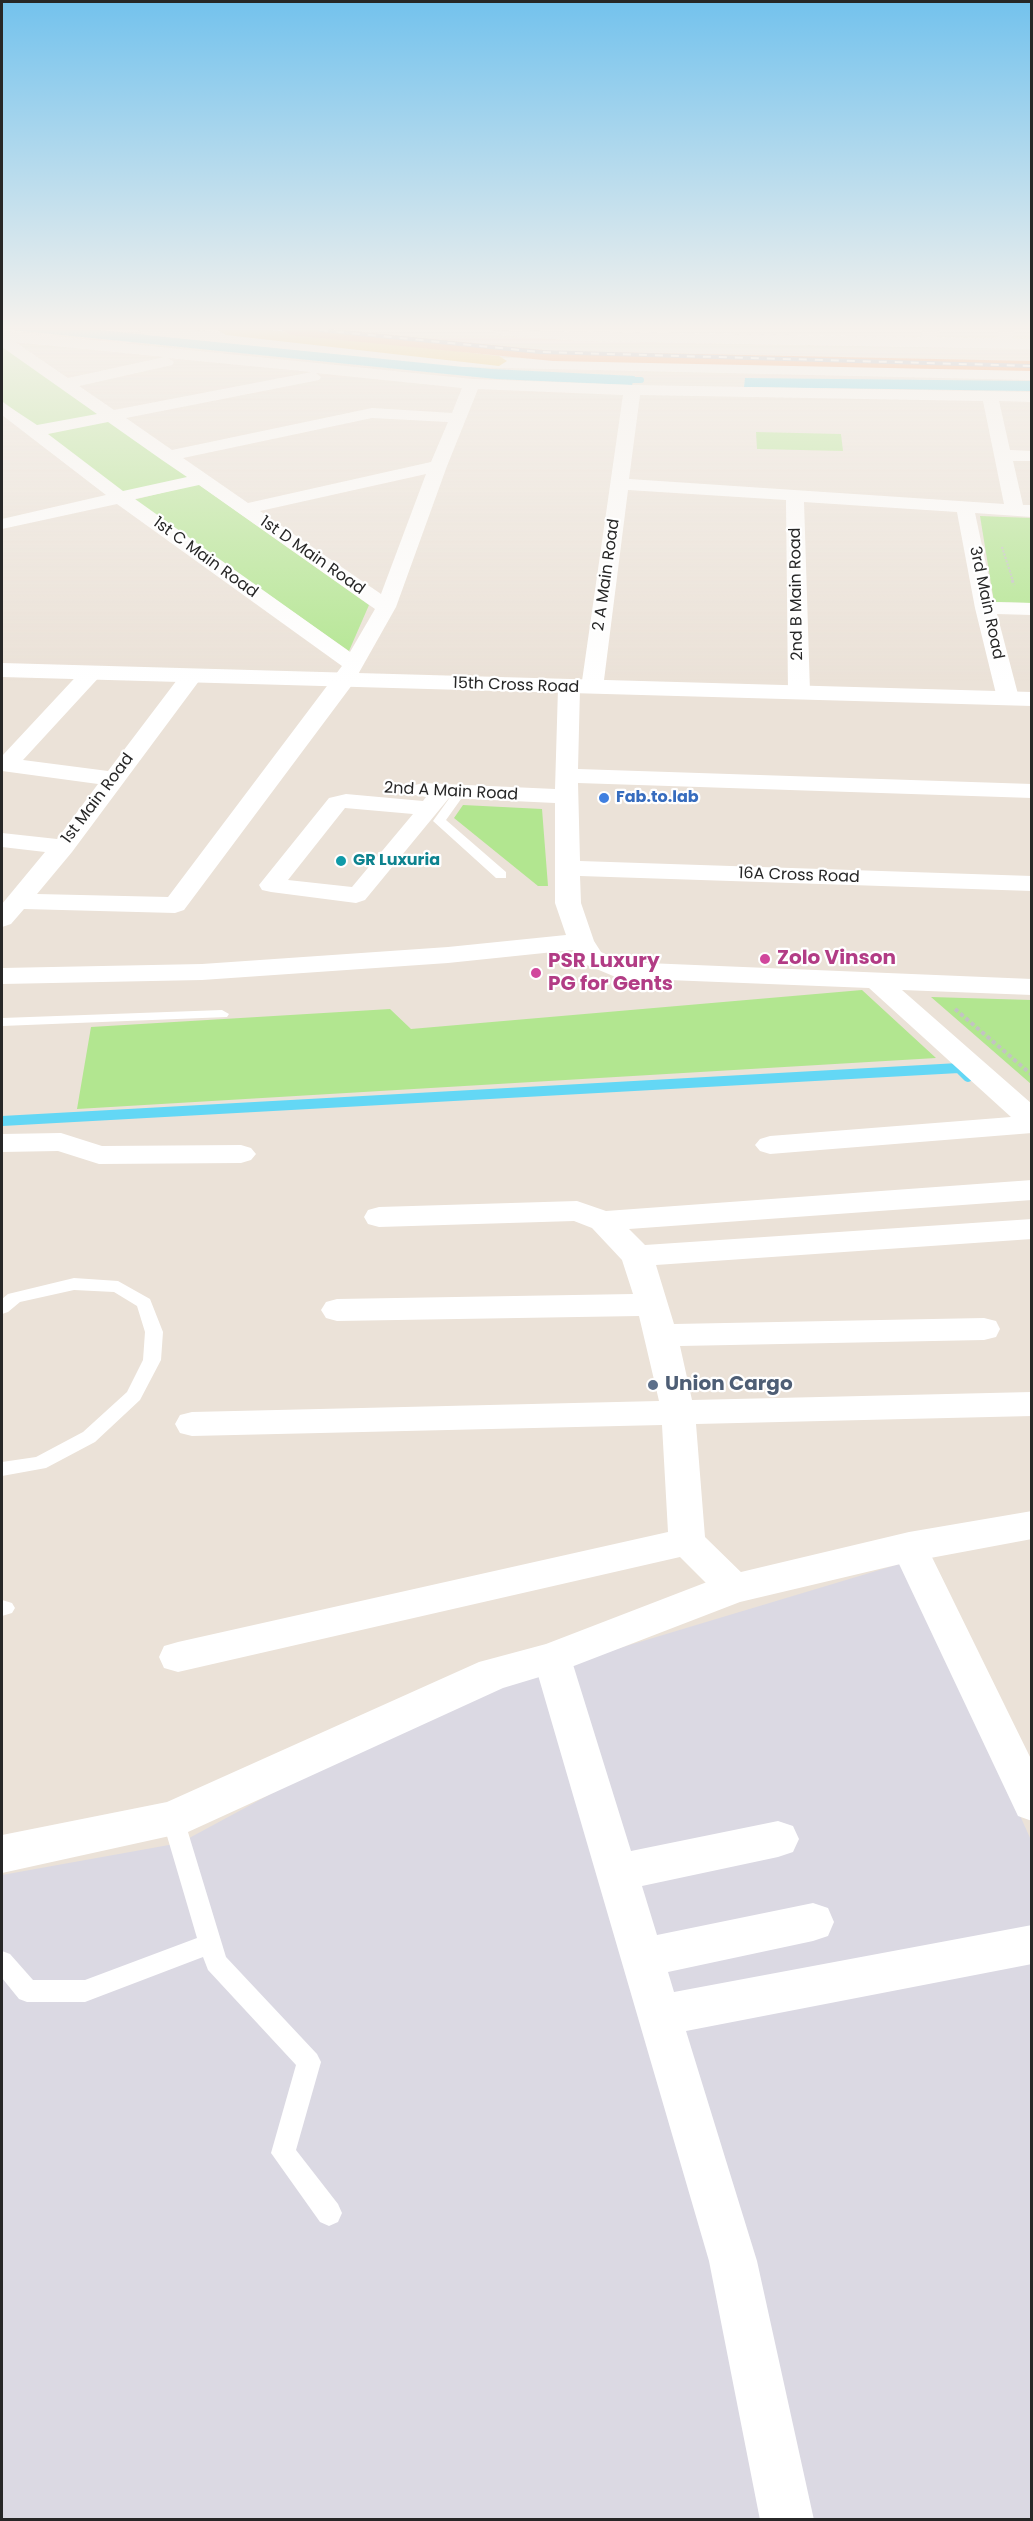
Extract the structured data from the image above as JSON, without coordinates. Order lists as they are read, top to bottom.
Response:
{
  "streets": {
    "street": [
      "1st D Main Road",
      "1st C Main Road",
      "2 A Main Road",
      "2nd B Main Road",
      "3rd Main Road",
      "15th Cross Road",
      "2nd A Main Road",
      "1st Main Road",
      "16A Cross Road"
    ]
  },
  "crossings": [
    ["1st C Main Road", "15th Cross Road"],
    ["2 A Main Road", "15th Cross Road"],
    ["2 A Main Road", "2nd A Main Road"],
    ["2 A Main Road", "16A Cross Road"],
    ["2nd B Main Road", "15th Cross Road"],
    ["3rd Main Road", "15th Cross Road"],
    ["15th Cross Road", "1st Main Road"]
  ],
  "places": [
    "Fab.to.lab",
    "GR Luxuria",
    "Zolo Vinson",
    "PSR Luxury PG for Gents",
    "Union Cargo"
  ]
}
